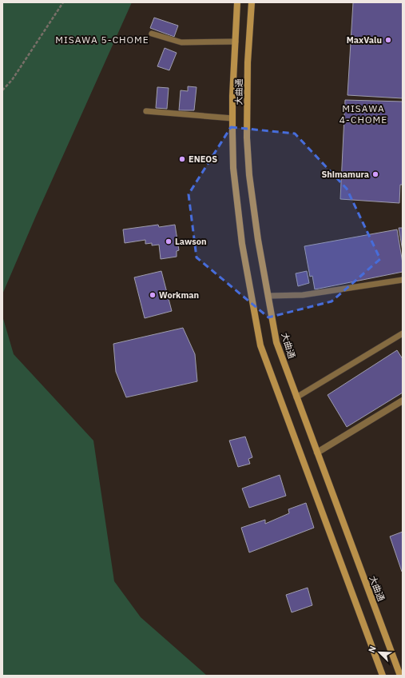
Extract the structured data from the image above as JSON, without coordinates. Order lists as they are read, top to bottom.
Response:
{
  "streets": {
    "main road": ["大曲通"]
  },
  "districts": ["MISAWA 5-CHOME", "MISAWA 4-CHOME"],
  "places": [
    "MaxValu",
    "ENEOS",
    "Shimamura",
    "Lawson",
    "Workman"
  ],
  "north": "top left"
}
